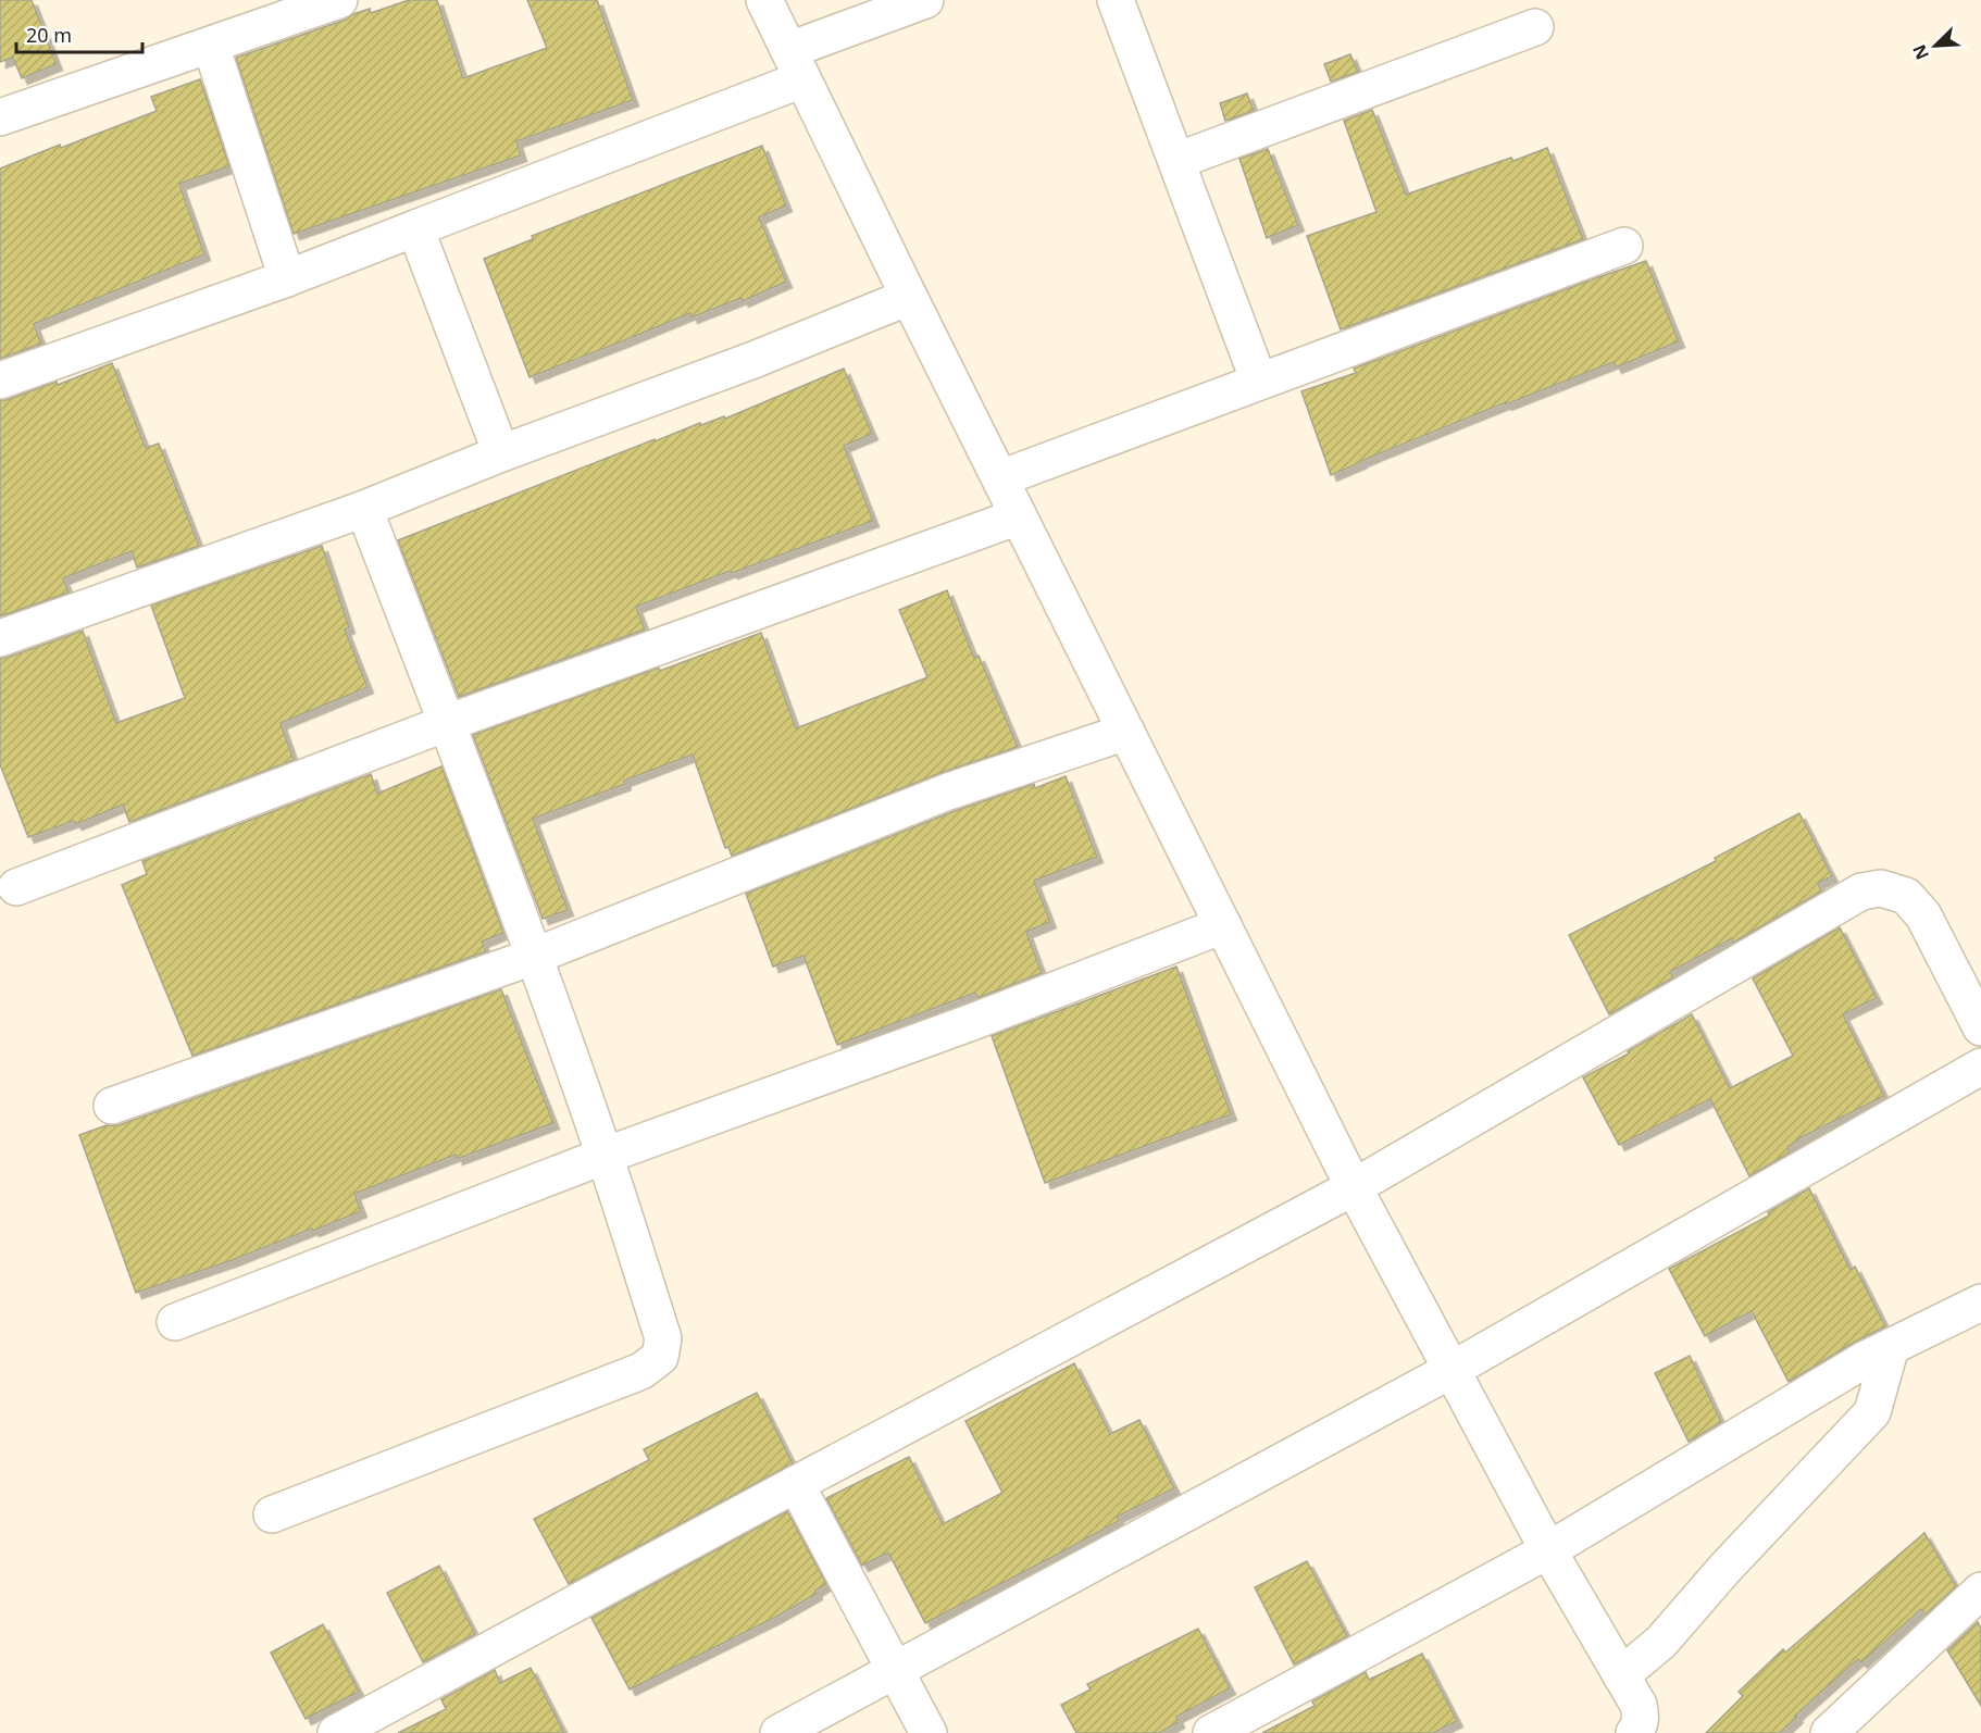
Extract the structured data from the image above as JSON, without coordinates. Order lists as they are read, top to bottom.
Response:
{
  "scale_bar": "20 m",
  "north": "bottom left"
}
